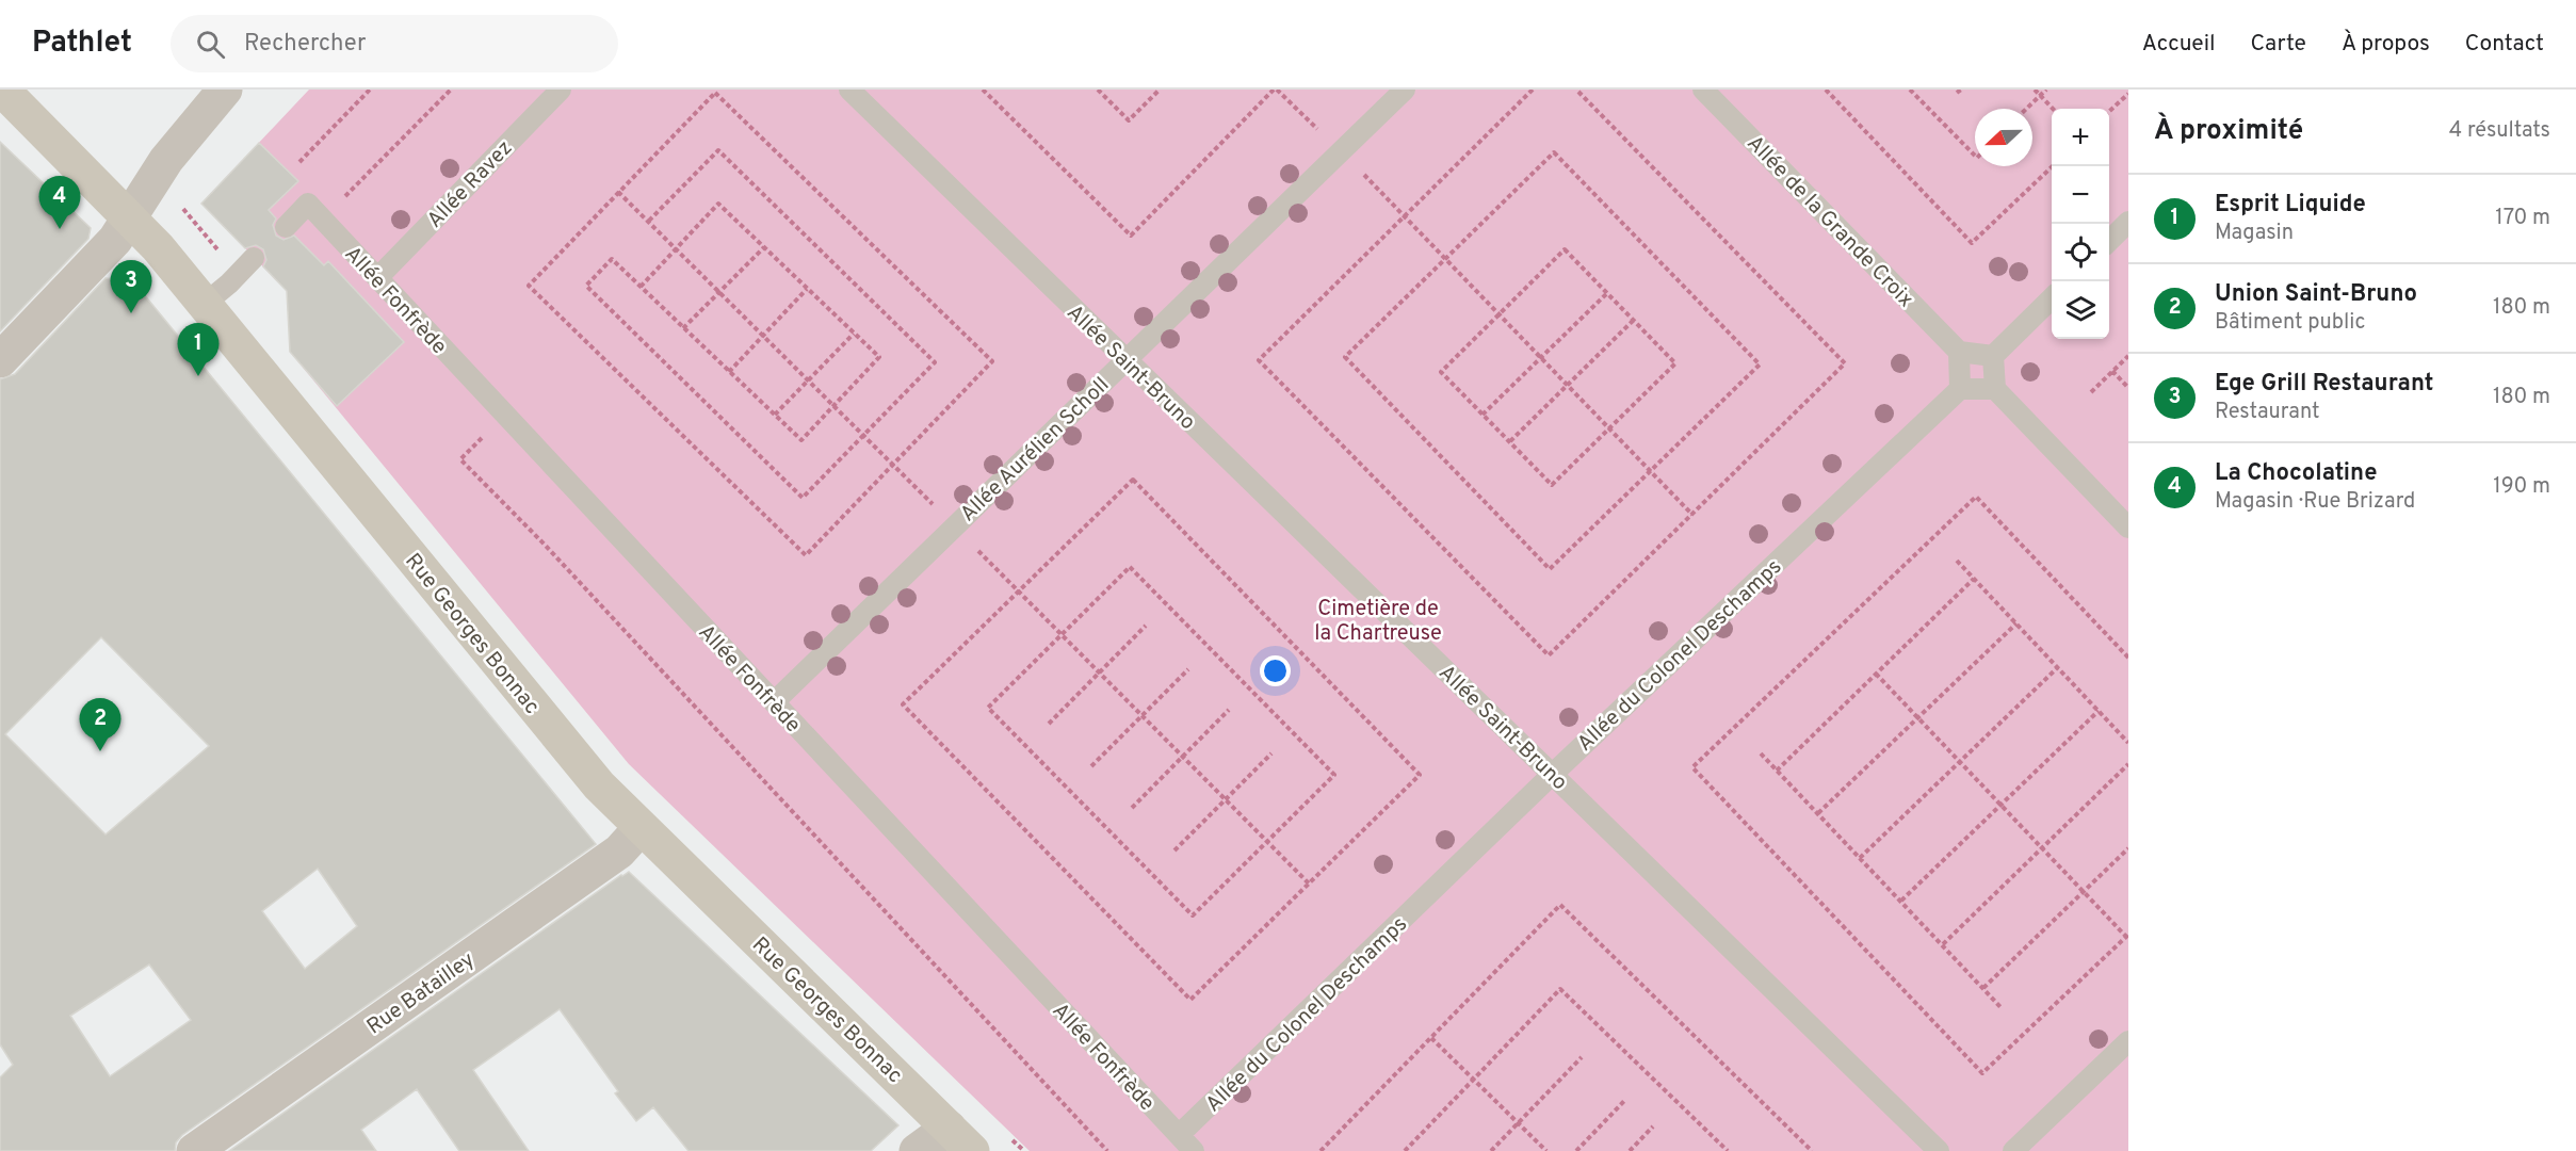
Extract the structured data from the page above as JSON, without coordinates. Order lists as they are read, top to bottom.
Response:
{
  "streets": {
    "main road": ["Rue Georges Bonnac"],
    "street": ["Rue Batailley"],
    "lane": [
      "Allée Ravez",
      "Allée de la Grande Croix",
      "Allée Fonfrède",
      "Allée Saint-Bruno",
      "Allée Aurélien Scholl",
      "Allée du Colonel Deschamps"
    ]
  },
  "crossings": [
    ["Allée Ravez", "Allée Fonfrède"],
    ["Allée Fonfrède", "Allée Aurélien Scholl"],
    ["Allée Fonfrède", "Allée du Colonel Deschamps"],
    ["Allée Saint-Bruno", "Allée Aurélien Scholl"],
    ["Allée Saint-Bruno", "Allée du Colonel Deschamps"],
    ["Rue Georges Bonnac", "Rue Batailley"]
  ],
  "parks": ["Cimetière de la Chartreuse"],
  "north": "left",
  "page": {
    "header": "Pathlet",
    "search": "Rechercher",
    "nav": [
      "Accueil",
      "Carte",
      "À propos",
      "Contact"
    ],
    "heading": ["À proximité", "4 résultats"],
    "map_buttons": ["+", "−"],
    "list": [
      {
        "mark": "1",
        "name": "Esprit Liquide",
        "note": "Magasin",
        "value": "170 m"
      },
      {
        "mark": "2",
        "name": "Union Saint-Bruno",
        "note": "Bâtiment public",
        "value": "180 m"
      },
      {
        "mark": "3",
        "name": "Ege Grill Restaurant",
        "note": "Restaurant",
        "value": "180 m"
      },
      {
        "mark": "4",
        "name": "La Chocolatine",
        "note": "Magasin · Rue Brizard",
        "value": "190 m"
      }
    ],
    "pins": [
      "4",
      "3",
      "1",
      "2"
    ]
  }
}
